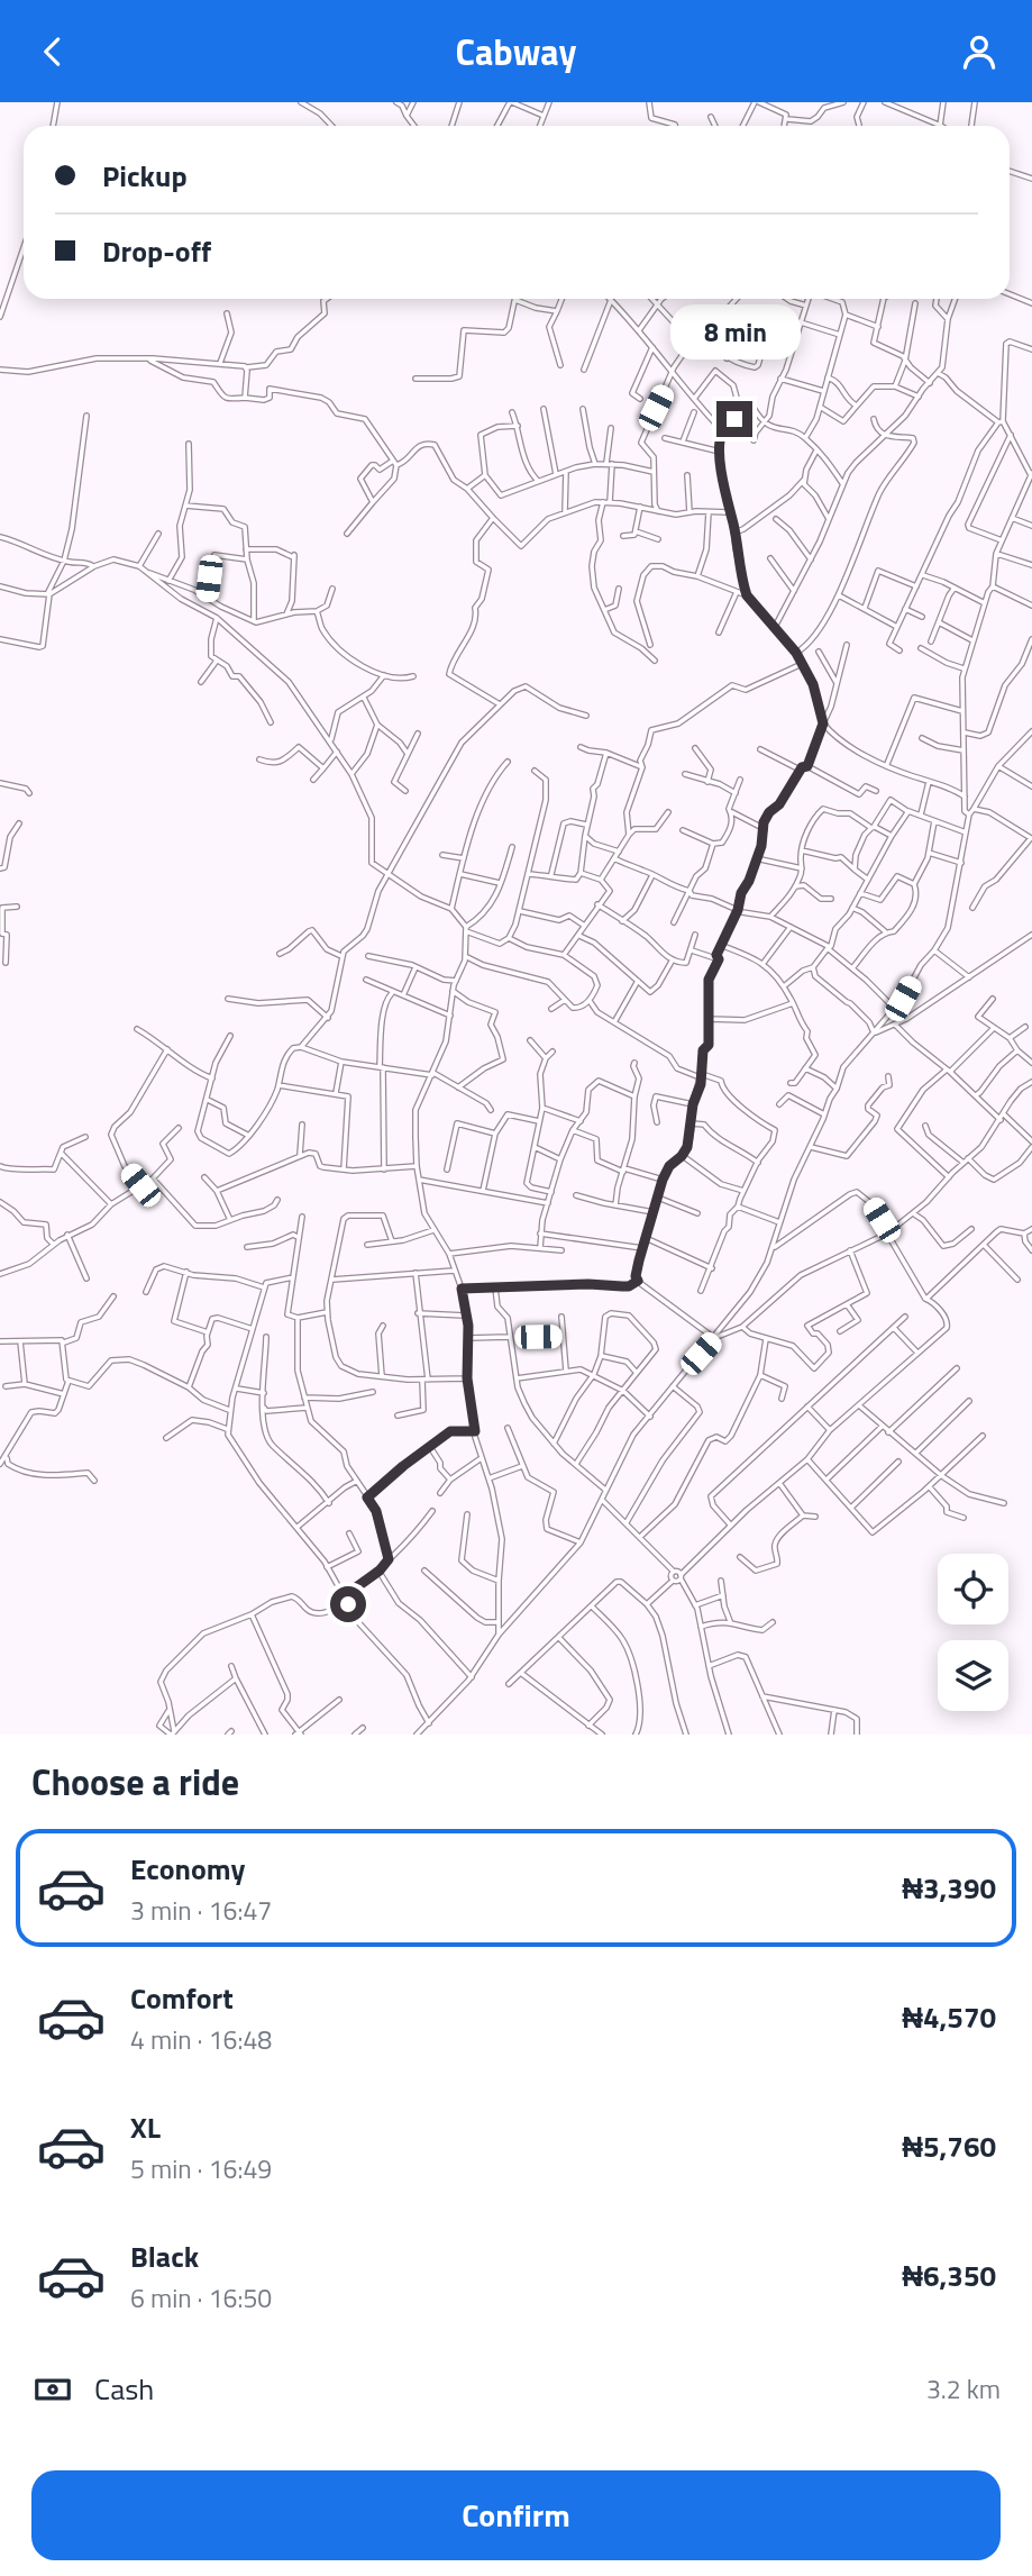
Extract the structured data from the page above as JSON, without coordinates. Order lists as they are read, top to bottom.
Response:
{
  "page": {
    "header": "Cabway",
    "banner": ["Pickup", "Drop-off"],
    "bubble": "8 min",
    "heading": "Choose a ride",
    "list": [
      {
        "name": "Economy",
        "note": "3 min · 16:47",
        "value": "₦3,390"
      },
      {
        "name": "Comfort",
        "note": "4 min · 16:48",
        "value": "₦4,570"
      },
      {
        "name": "XL",
        "note": "5 min · 16:49",
        "value": "₦5,760"
      },
      {
        "name": "Black",
        "note": "6 min · 16:50",
        "value": "₦6,350"
      }
    ],
    "pay": ["Cash", "3.2 km"],
    "buttons": "Confirm"
  }
}
